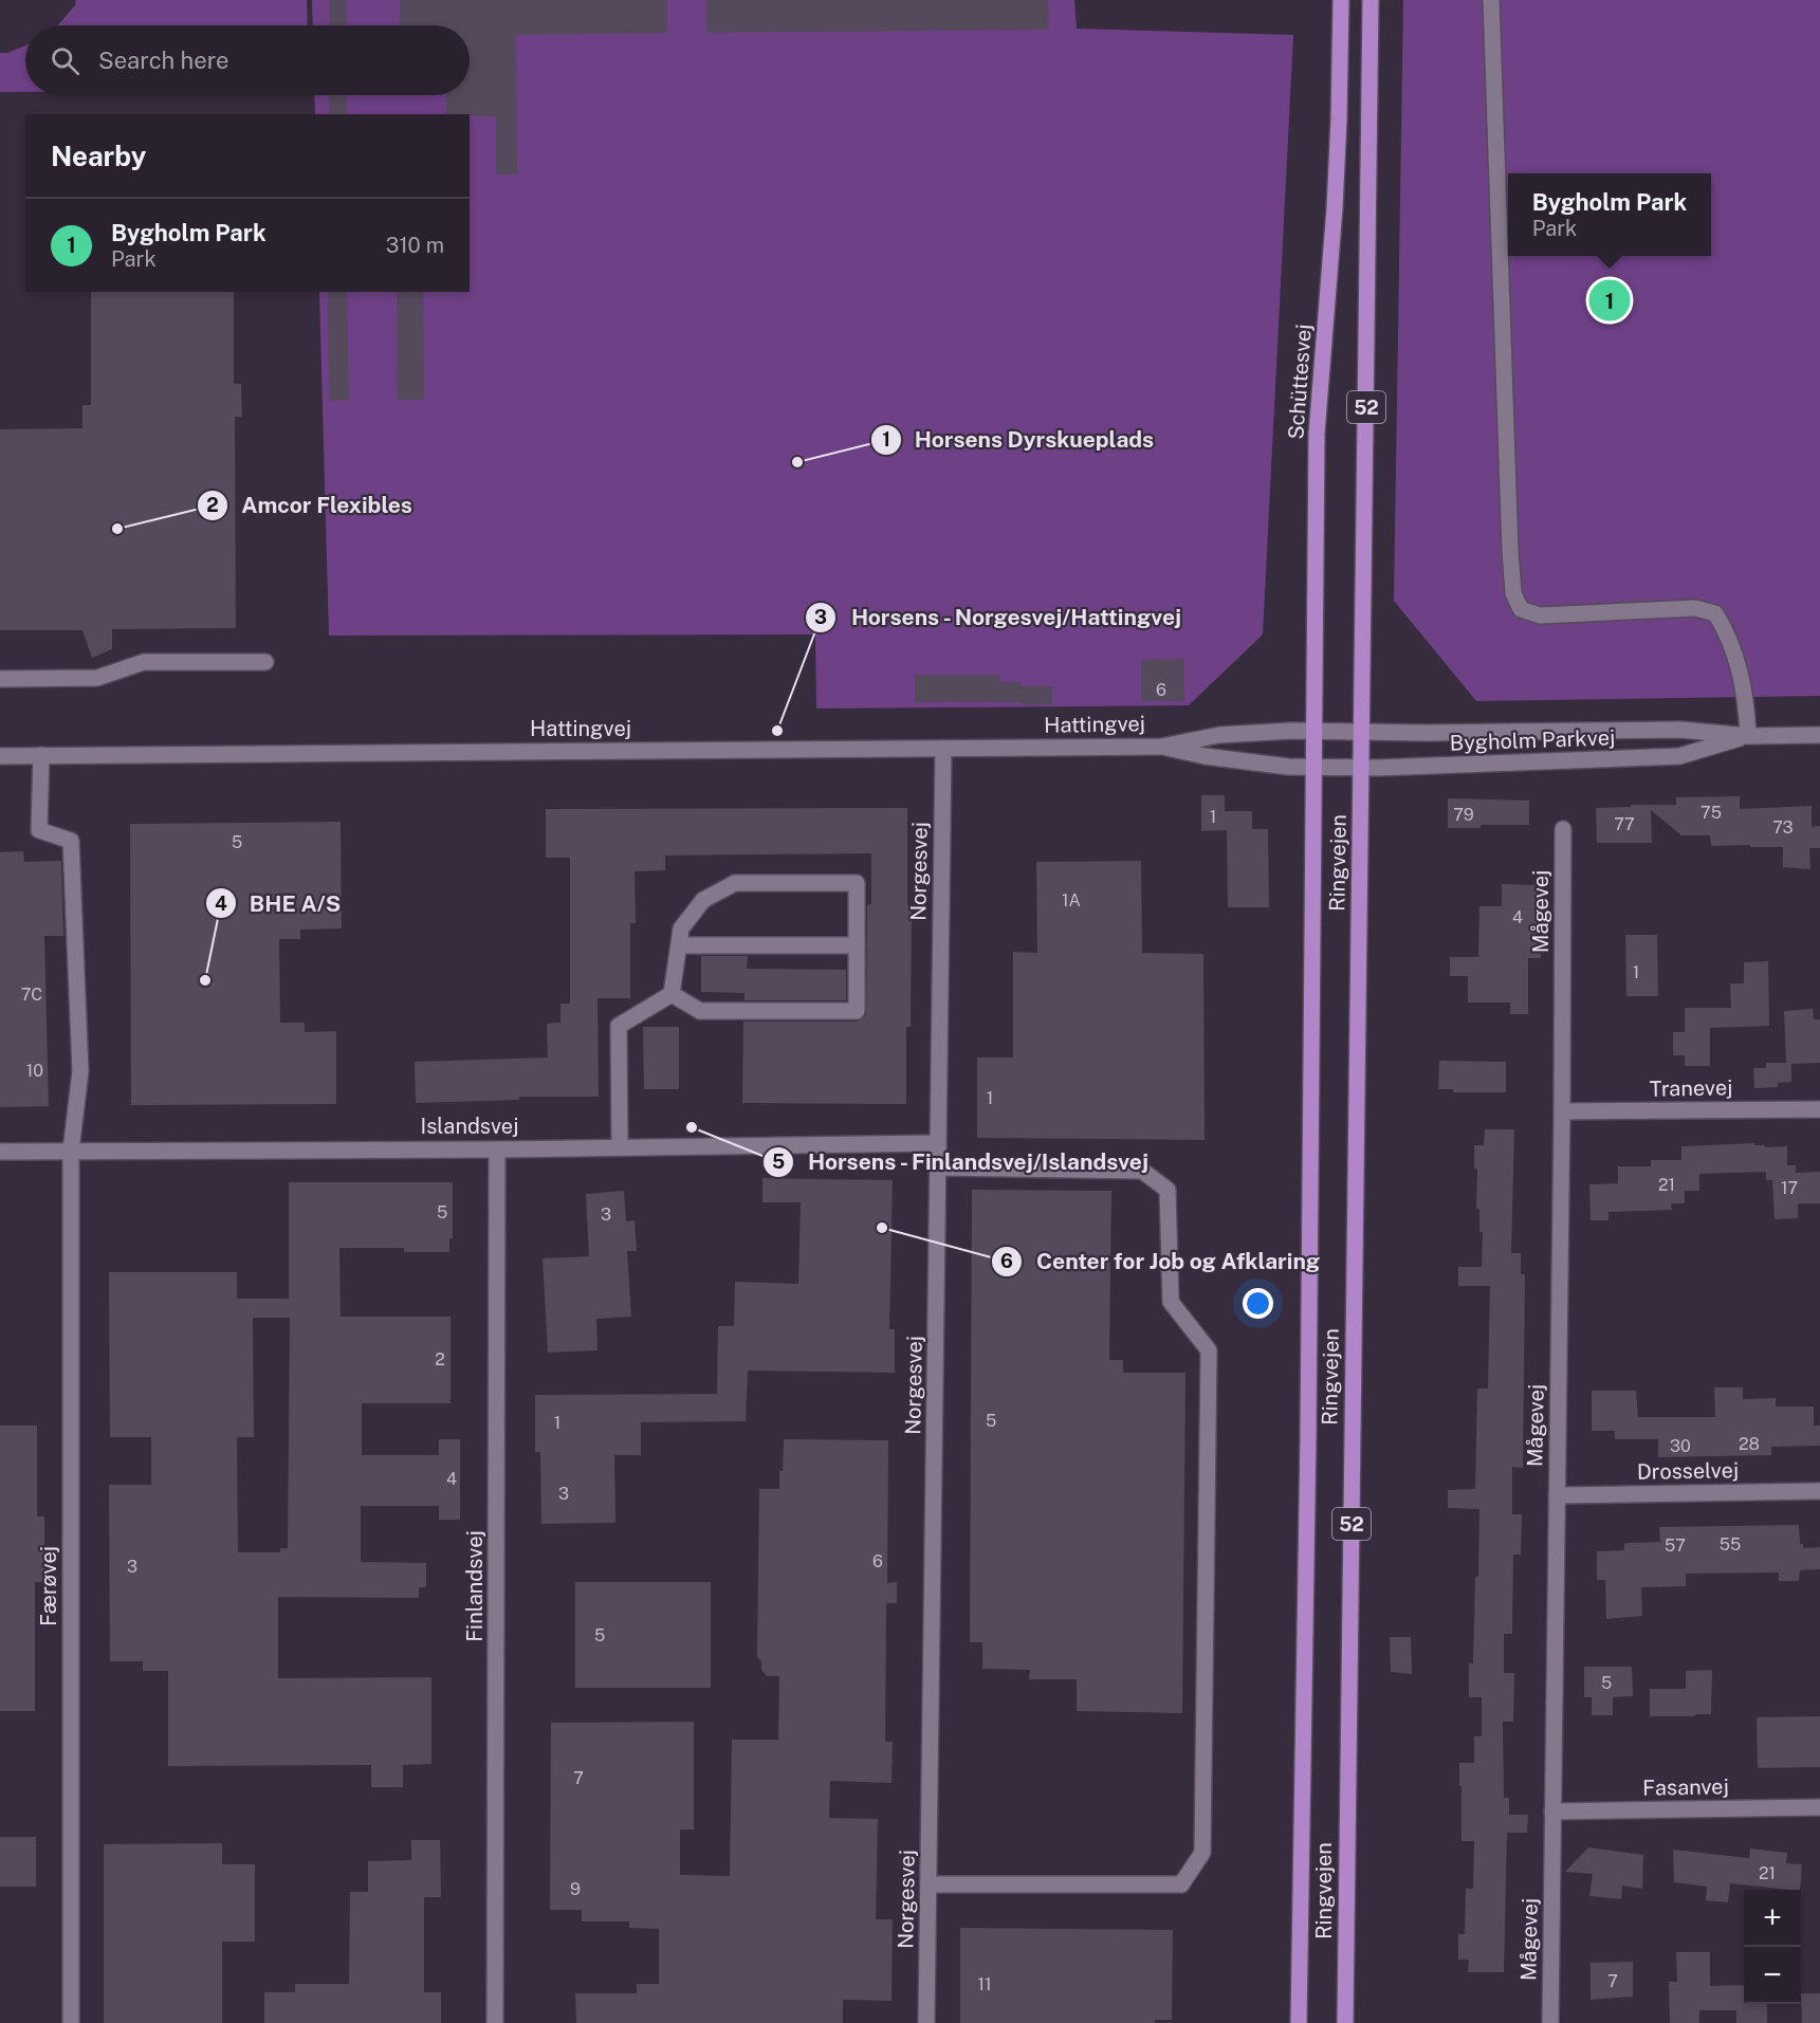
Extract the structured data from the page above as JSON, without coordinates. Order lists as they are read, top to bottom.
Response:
{
  "streets": {
    "main road": ["Schüttesvej", "52", "Ringvejen"],
    "street": [
      "Hattingvej",
      "Bygholm Parkvej",
      "Norgesvej",
      "Mågevej",
      "Tranevej",
      "Islandsvej",
      "Drosselvej",
      "Færøvej",
      "Finlandsvej",
      "Fasanvej"
    ]
  },
  "crossings": [
    ["Schüttesvej", "Hattingvej"],
    ["Schüttesvej", "Bygholm Parkvej"],
    ["Schüttesvej", "Ringvejen"],
    ["52", "Bygholm Parkvej"],
    ["52", "Ringvejen"],
    ["Hattingvej", "Bygholm Parkvej"],
    ["Hattingvej", "Ringvejen"],
    ["Hattingvej", "Norgesvej"],
    ["Hattingvej", "Færøvej"],
    ["Bygholm Parkvej", "Ringvejen"],
    ["Norgesvej", "Islandsvej"],
    ["Mågevej", "Tranevej"],
    ["Mågevej", "Drosselvej"],
    ["Mågevej", "Fasanvej"],
    ["Islandsvej", "Færøvej"],
    ["Islandsvej", "Finlandsvej"]
  ],
  "places": [
    "Horsens Dyrskueplads",
    "Amcor Flexibles",
    "Horsens - Norgesvej/Hattingvej",
    "BHE A/S",
    "Horsens - Finlandsvej/Islandsvej",
    "Center for Job og Afklaring"
  ],
  "house_numbers": [
    "6",
    "75",
    "79",
    "1",
    "77",
    "73",
    "5",
    "1A",
    "4",
    "1",
    "7C",
    "10",
    "1",
    "21",
    "17",
    "5",
    "3",
    "2",
    "5",
    "1",
    "28",
    "30",
    "4",
    "3",
    "55",
    "57",
    "6",
    "3",
    "5",
    "5",
    "7",
    "21",
    "9",
    "7",
    "11"
  ],
  "page": {
    "search": "Search here",
    "heading": "Nearby",
    "popup": ["Bygholm Park", "Park"],
    "list": [
      {
        "mark": "1",
        "name": "Bygholm Park",
        "note": "Park",
        "value": "310 m"
      }
    ],
    "pins": "1",
    "map_buttons": ["+", "−"]
  }
}
